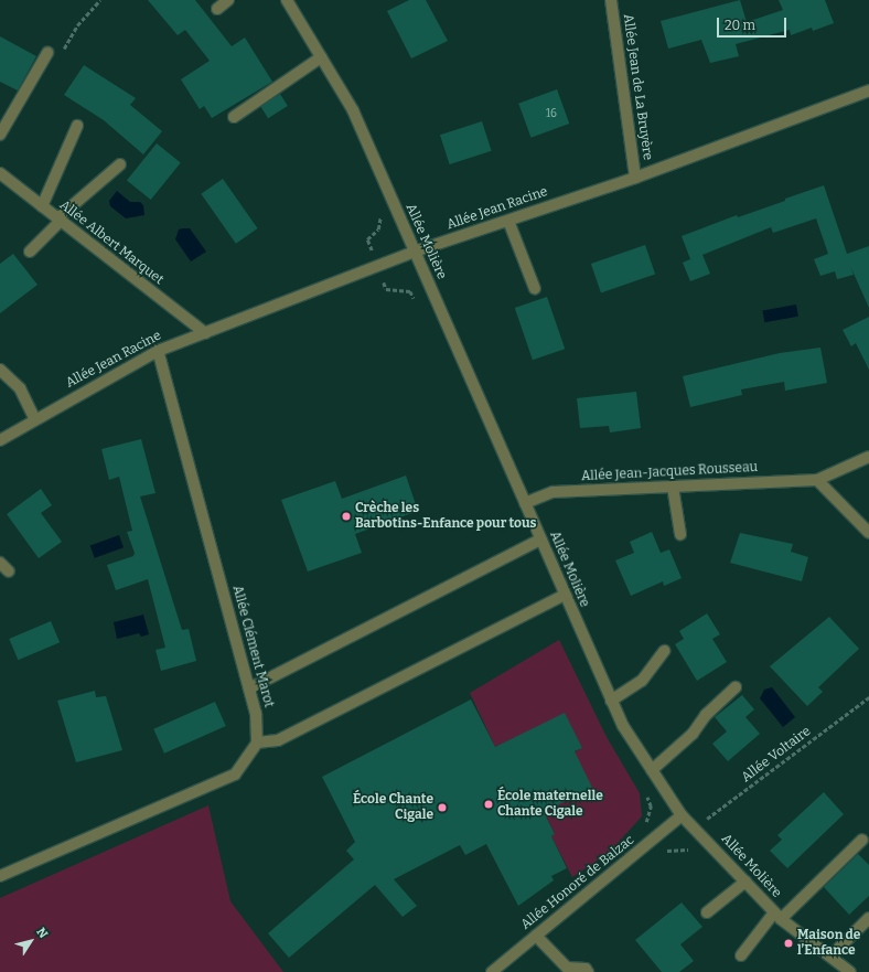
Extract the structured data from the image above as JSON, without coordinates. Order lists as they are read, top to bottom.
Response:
{
  "streets": {
    "street": [
      "Allée Jean de La Bruyère",
      "Allée Jean Racine",
      "Allée Molière",
      "Allée Albert Marquet",
      "Allée Jean-Jacques Rousseau",
      "Allée Clément Marot",
      "Allée Honoré de Balzac"
    ],
    "path": ["Allée Voltaire"]
  },
  "crossings": [
    ["Allée Jean de La Bruyère", "Allée Jean Racine"],
    ["Allée Jean Racine", "Allée Molière"],
    ["Allée Jean Racine", "Allée Albert Marquet"],
    ["Allée Jean Racine", "Allée Clément Marot"],
    ["Allée Molière", "Allée Jean-Jacques Rousseau"],
    ["Allée Molière", "Allée Voltaire"],
    ["Allée Molière", "Allée Honoré de Balzac"]
  ],
  "places": [
    "Crèche les Barbotins-Enfance pour tous",
    "École maternelle Chante Cigale",
    "École Chante Cigale",
    "Maison de l’Enfance"
  ],
  "house_numbers": ["16"],
  "scale_bar": "20 m",
  "north": "top right"
}
